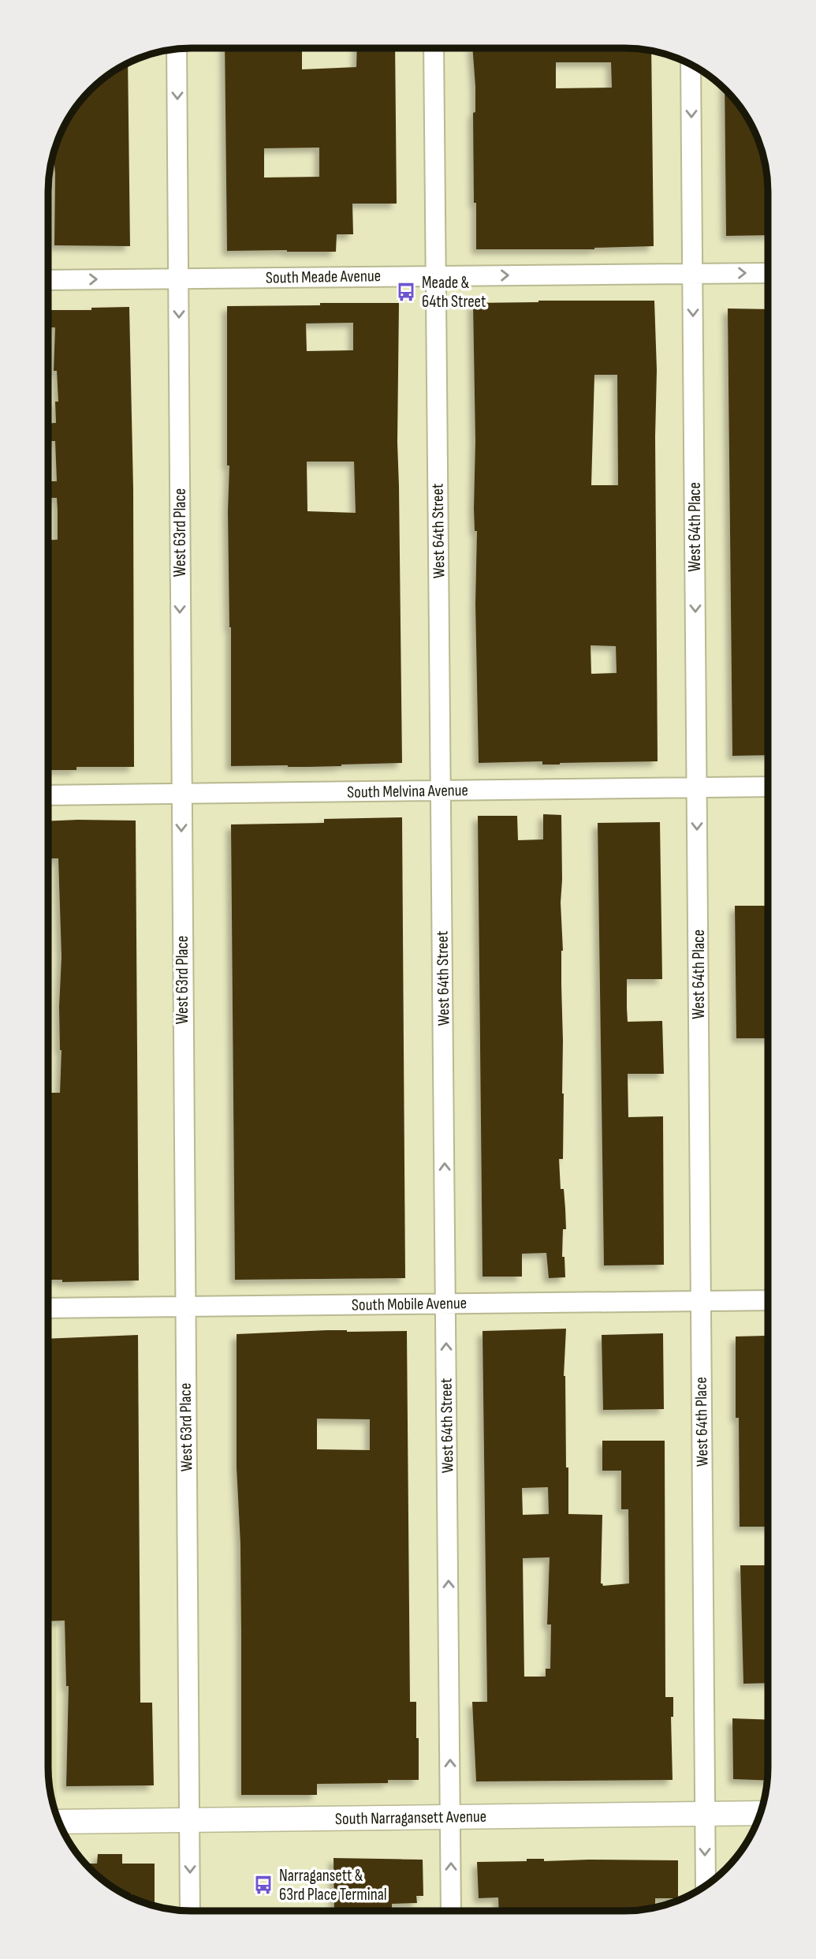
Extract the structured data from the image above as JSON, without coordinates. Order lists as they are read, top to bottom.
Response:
{
  "streets": {
    "street": [
      "South Meade Avenue",
      "West 64th Place",
      "West 64th Street",
      "West 63rd Place",
      "South Melvina Avenue",
      "South Mobile Avenue",
      "South Narragansett Avenue"
    ]
  },
  "crossings": [
    ["South Meade Avenue", "West 64th Place"],
    ["South Meade Avenue", "West 64th Street"],
    ["South Meade Avenue", "West 63rd Place"],
    ["West 64th Place", "South Melvina Avenue"],
    ["West 64th Place", "South Mobile Avenue"],
    ["West 64th Place", "South Narragansett Avenue"],
    ["West 64th Street", "South Melvina Avenue"],
    ["West 64th Street", "South Mobile Avenue"],
    ["West 64th Street", "South Narragansett Avenue"],
    ["West 63rd Place", "South Melvina Avenue"],
    ["West 63rd Place", "South Mobile Avenue"],
    ["West 63rd Place", "South Narragansett Avenue"]
  ],
  "one_way": [
    "South Meade Avenue",
    "West 64th Place",
    "West 64th Street",
    "West 63rd Place"
  ],
  "places": {
    "bus stop": ["Meade & 64th Street", "Narragansett & 63rd Place Terminal"]
  }
}
